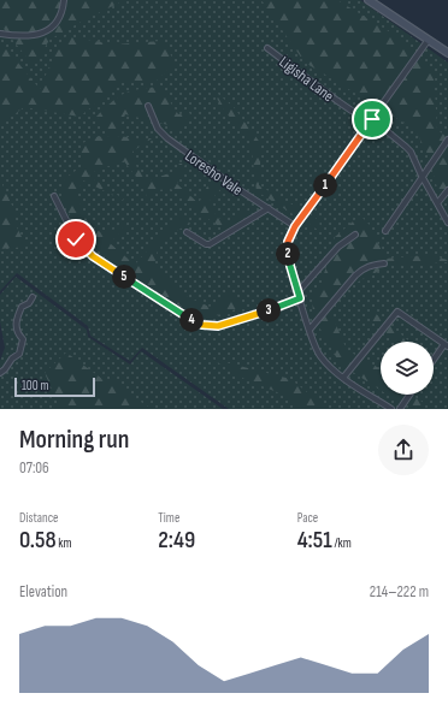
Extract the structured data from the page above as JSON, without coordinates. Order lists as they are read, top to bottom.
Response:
{
  "streets": {
    "street": ["Ligisha Lane", "Loresho Vale"]
  },
  "scale_bar": "100 m",
  "page": {
    "pins": [
      "1",
      "2",
      "5",
      "3",
      "4"
    ],
    "scale": "100 m",
    "heading": ["Morning run", "07:06"],
    "stats": [
      ["Distance", "0.58 km"],
      ["Time", "2:49"],
      ["Pace", "4:51 /km"]
    ],
    "chart": ["Elevation", "214–222 m"]
  }
}
